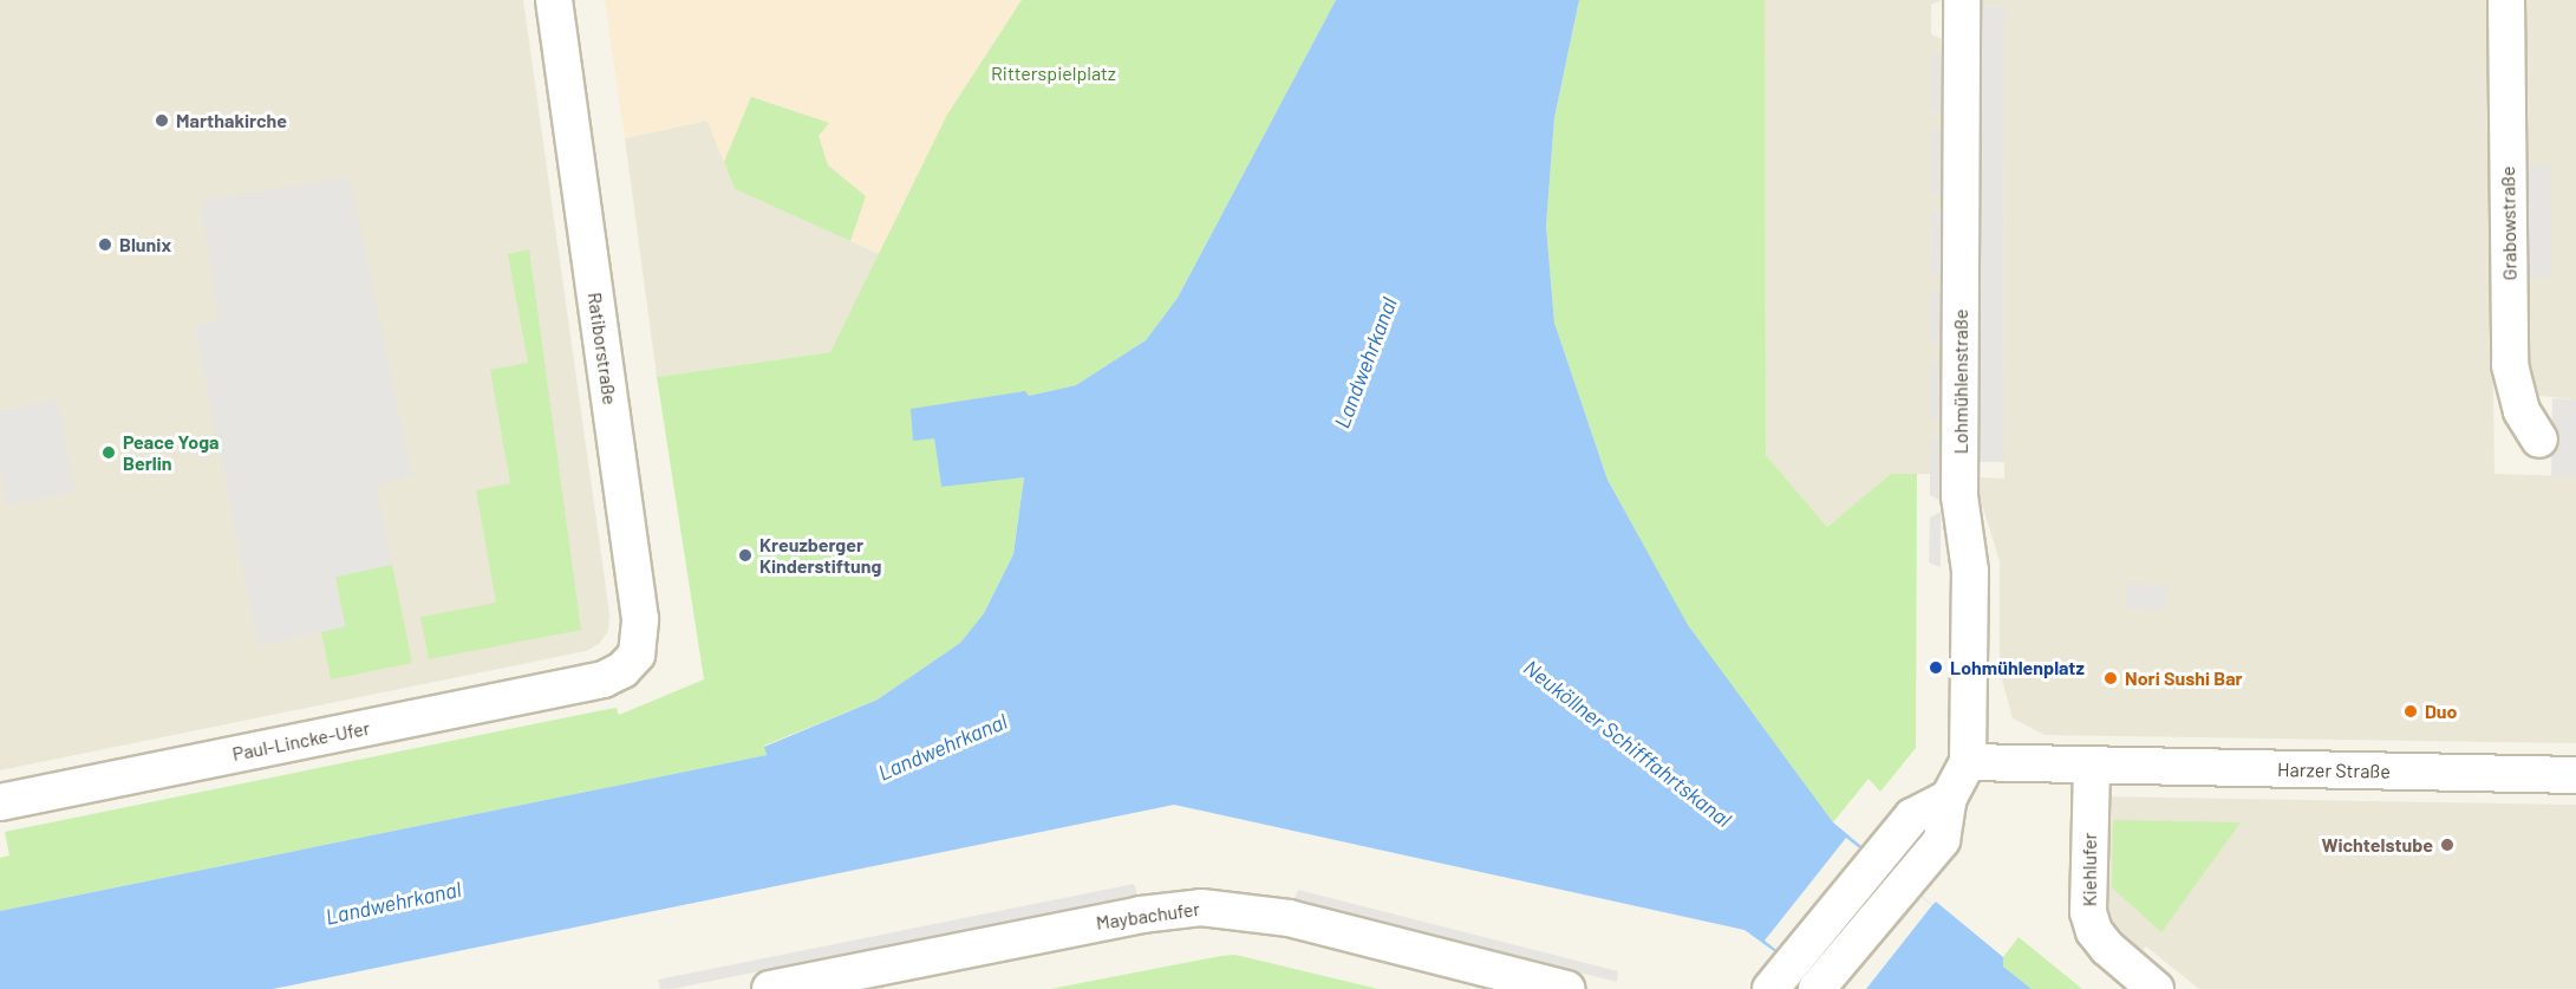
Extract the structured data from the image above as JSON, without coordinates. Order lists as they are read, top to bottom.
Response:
{
  "streets": {
    "street": [
      "Grabowstraße",
      "Ratiborstraße",
      "Lohmühlenstraße",
      "Paul-Lincke-Ufer",
      "Harzer Straße",
      "Kiehlufer",
      "Maybachufer"
    ]
  },
  "crossings": [
    ["Ratiborstraße", "Paul-Lincke-Ufer"],
    ["Harzer Straße", "Kiehlufer"]
  ],
  "water": ["Landwehrkanal", "Neuköllner Schifffahrtskanal"],
  "parks": ["Ritterspielplatz"],
  "places": [
    "Marthakirche",
    "Blunix",
    "Peace Yoga Berlin",
    "Kreuzberger Kinderstiftung",
    "Lohmühlenplatz",
    "Nori Sushi Bar",
    "Duo",
    "Wichtelstube"
  ]
}
